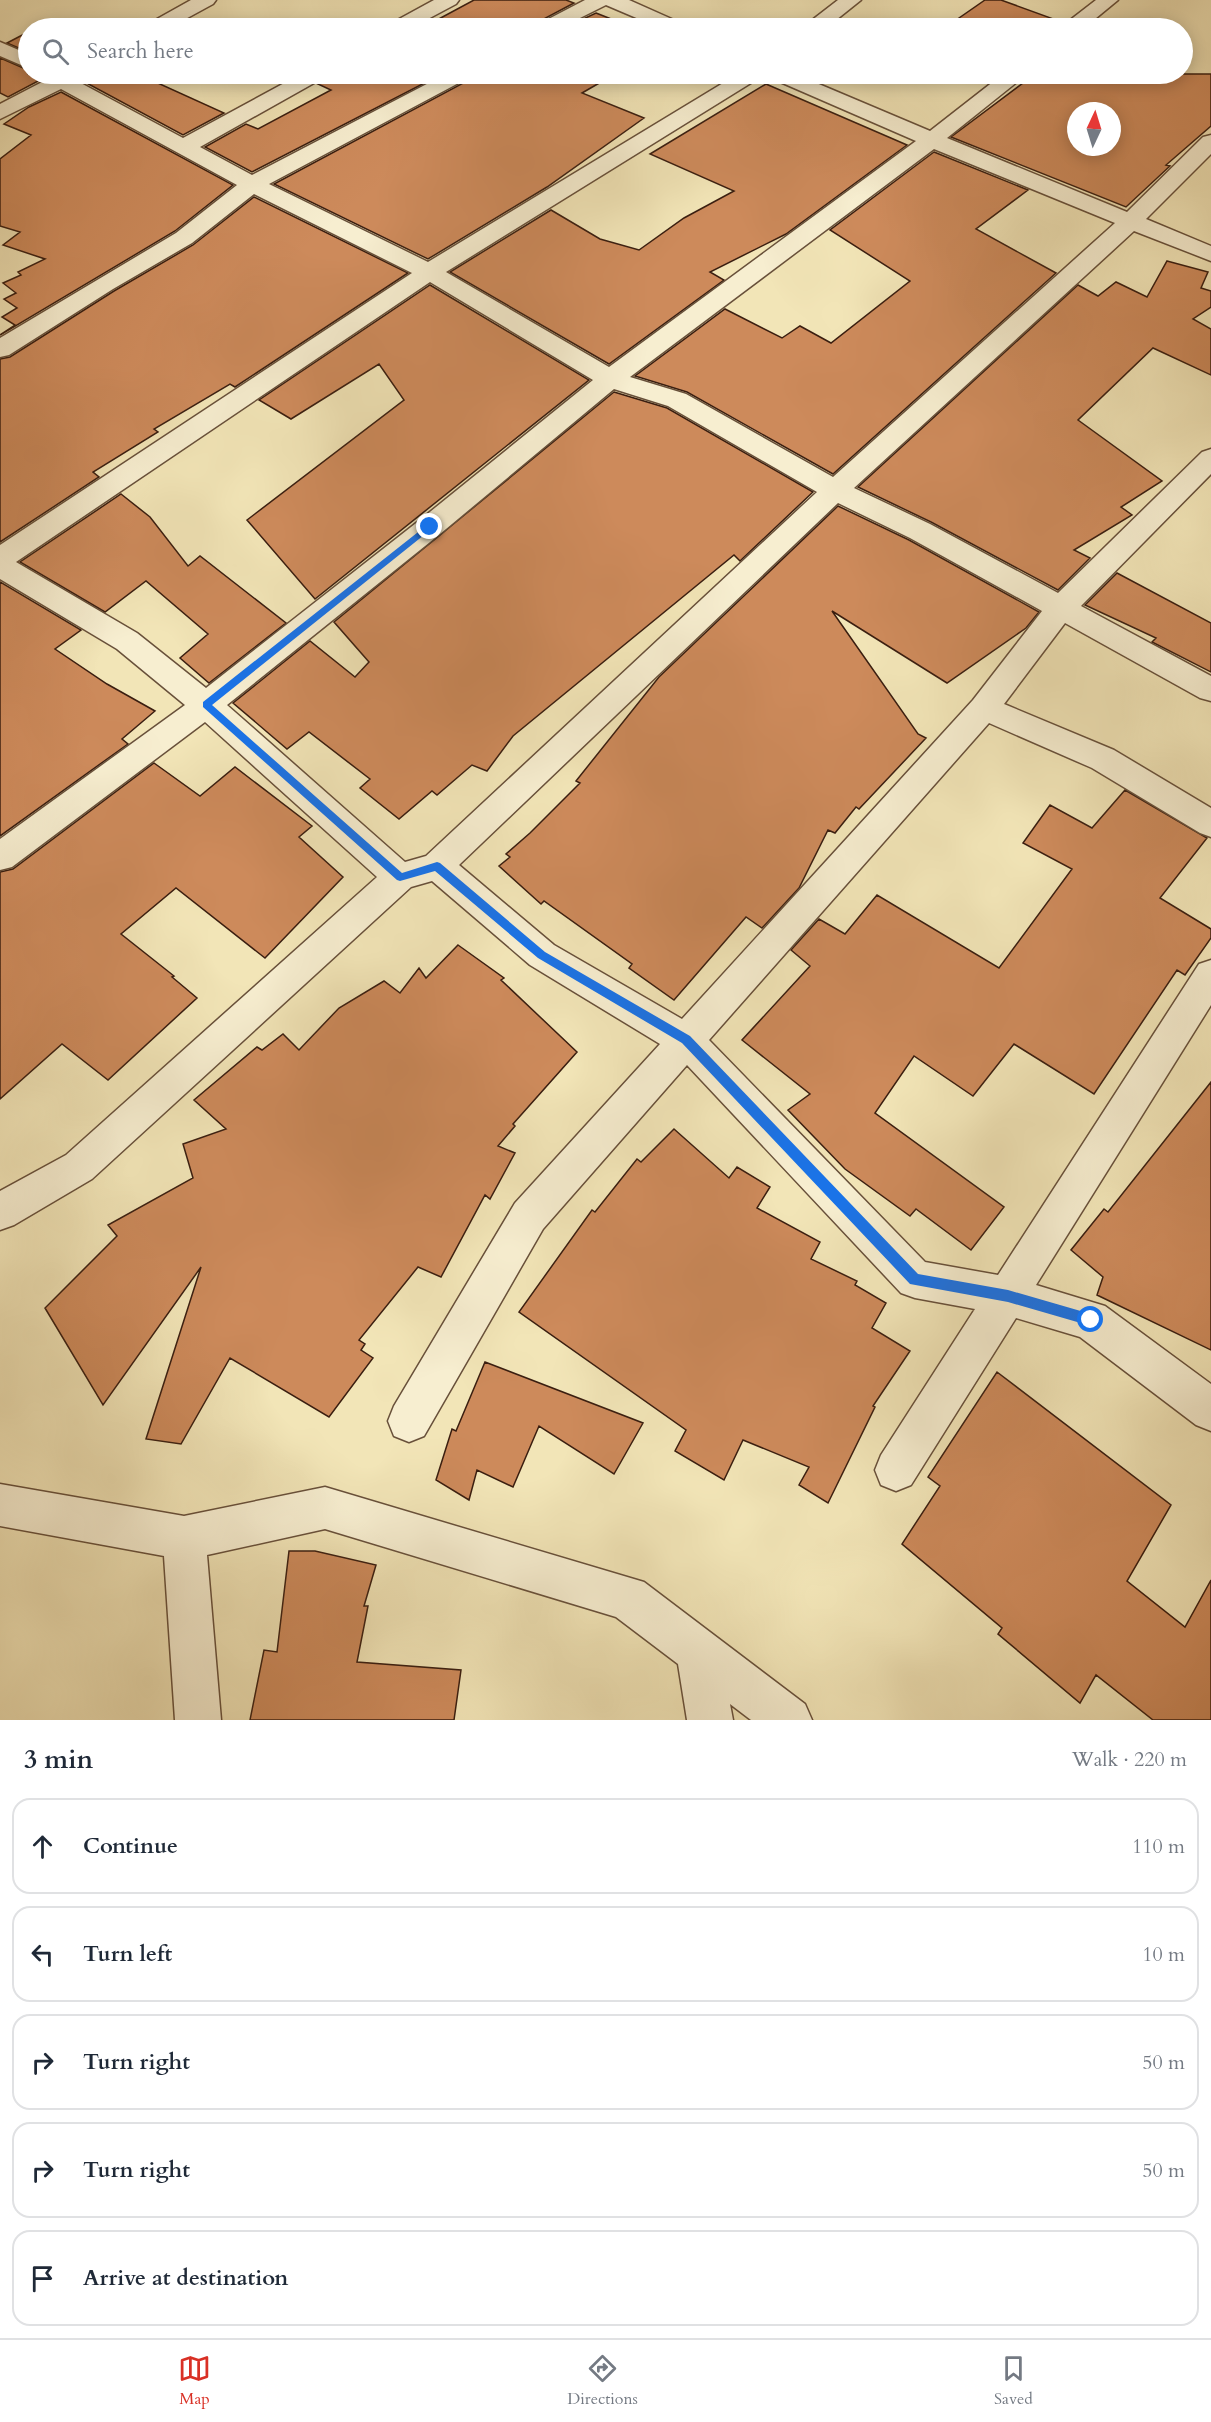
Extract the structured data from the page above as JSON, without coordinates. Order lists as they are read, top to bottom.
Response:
{
  "north": "top",
  "page": {
    "search": "Search here",
    "heading": ["3 min", "Walk · 220 m"],
    "list": [
      ["Continue", "110 m"],
      ["Turn left", "10 m"],
      ["Turn right", "50 m"],
      ["Turn right", "50 m"],
      "Arrive at destination"
    ],
    "nav": ["Map", "Directions", "Saved"]
  }
}
